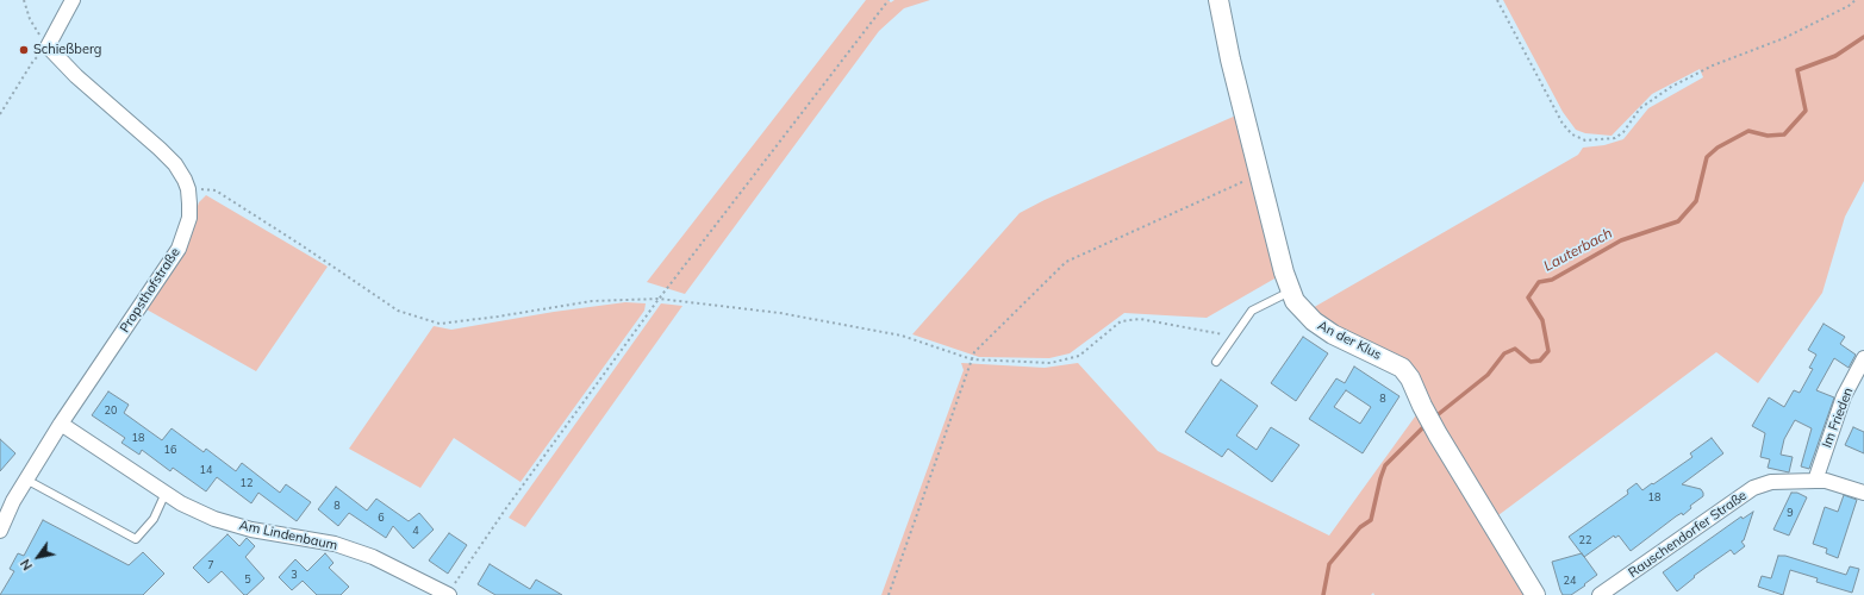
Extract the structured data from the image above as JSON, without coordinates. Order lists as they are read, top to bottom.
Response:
{
  "streets": {
    "street": [
      "Propsthofstraße",
      "An der Klus",
      "Im Frieden",
      "Rauschendorfer Straße",
      "Am Lindenbaum"
    ]
  },
  "crossings": [
    ["Propsthofstraße", "Am Lindenbaum"],
    ["Im Frieden", "Rauschendorfer Straße"]
  ],
  "water": ["Lauterbach"],
  "places": ["Schießberg"],
  "house_numbers": [
    "8",
    "20",
    "18",
    "16",
    "14",
    "12",
    "18",
    "8",
    "9",
    "6",
    "4",
    "22",
    "7",
    "3",
    "5",
    "24"
  ],
  "north": "bottom left"
}
